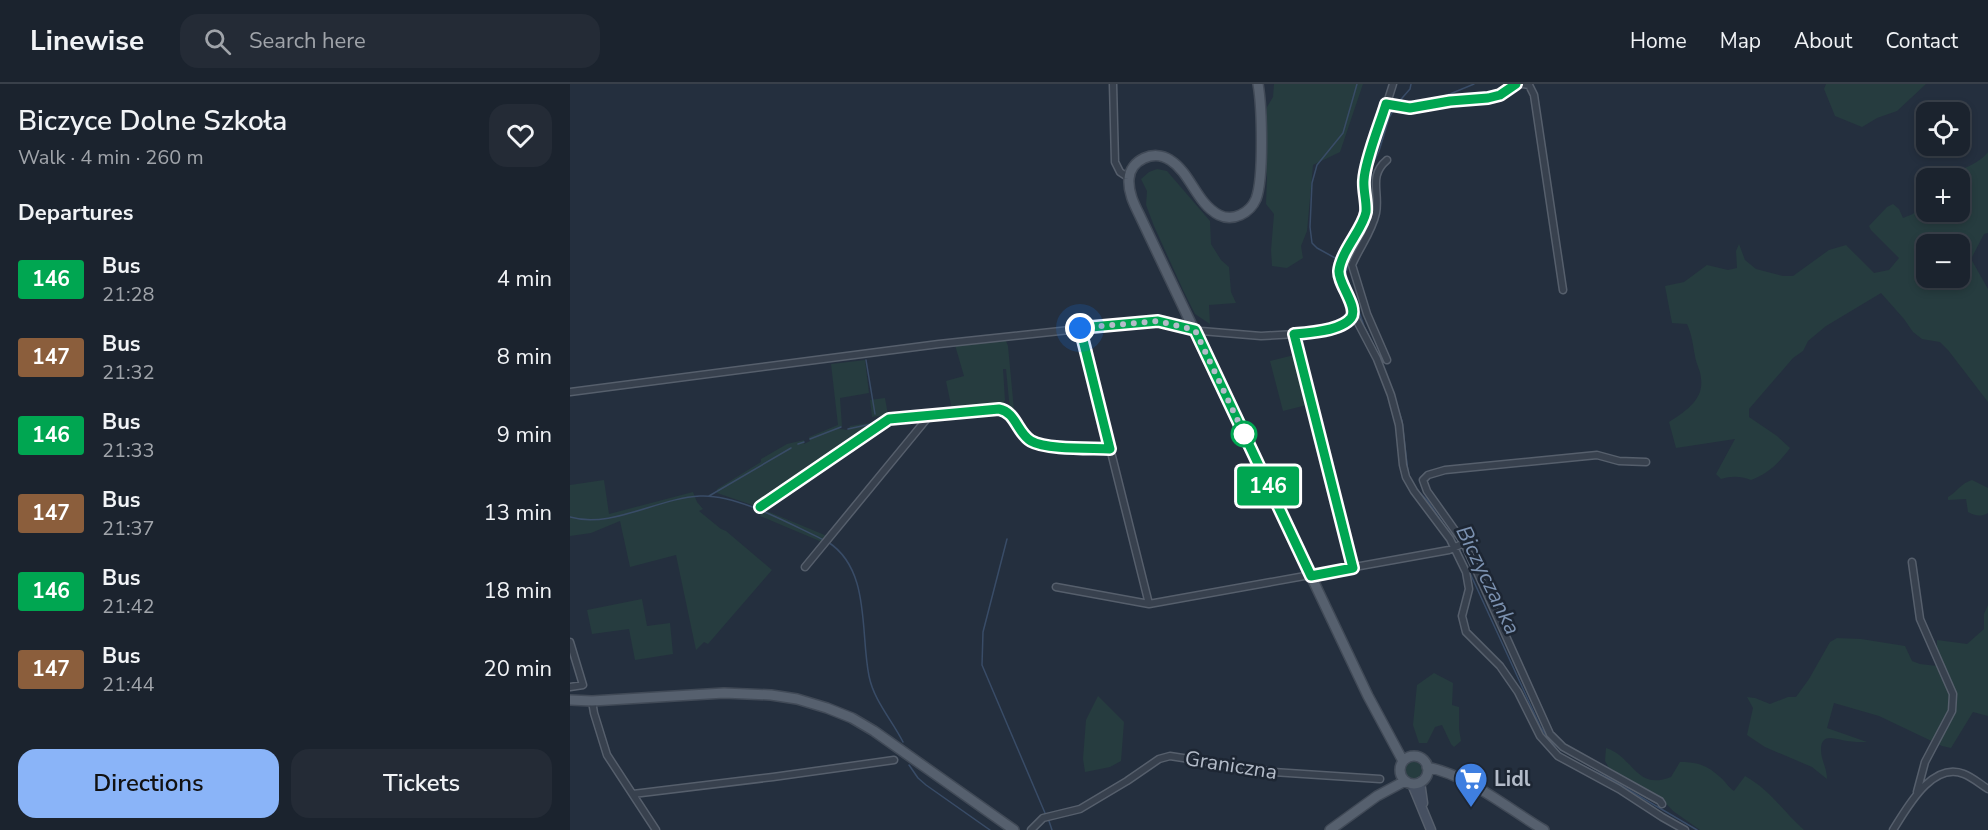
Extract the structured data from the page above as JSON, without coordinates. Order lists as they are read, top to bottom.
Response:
{
  "streets": {
    "street": ["Graniczna"]
  },
  "water": ["Biczyczanka"],
  "places": {
    "supermarket": ["Lidl"]
  },
  "lines": ["bus line 146"],
  "page": {
    "header": "Linewise",
    "search": "Search here",
    "nav": [
      "Home",
      "Map",
      "About",
      "Contact"
    ],
    "heading": [
      ["Biczyce Dolne Szkoła", "Walk · 4 min · 260 m"],
      "Departures"
    ],
    "on_map": "146",
    "map_buttons": ["+", "−"],
    "list": [
      {
        "mark": "146",
        "name": "Bus",
        "note": "21:28",
        "value": "4 min"
      },
      {
        "mark": "147",
        "name": "Bus",
        "note": "21:32",
        "value": "8 min"
      },
      {
        "mark": "146",
        "name": "Bus",
        "note": "21:33",
        "value": "9 min"
      },
      {
        "mark": "147",
        "name": "Bus",
        "note": "21:37",
        "value": "13 min"
      },
      {
        "mark": "146",
        "name": "Bus",
        "note": "21:42",
        "value": "18 min"
      },
      {
        "mark": "147",
        "name": "Bus",
        "note": "21:44",
        "value": "20 min"
      }
    ],
    "buttons": ["Directions", "Tickets"]
  }
}
